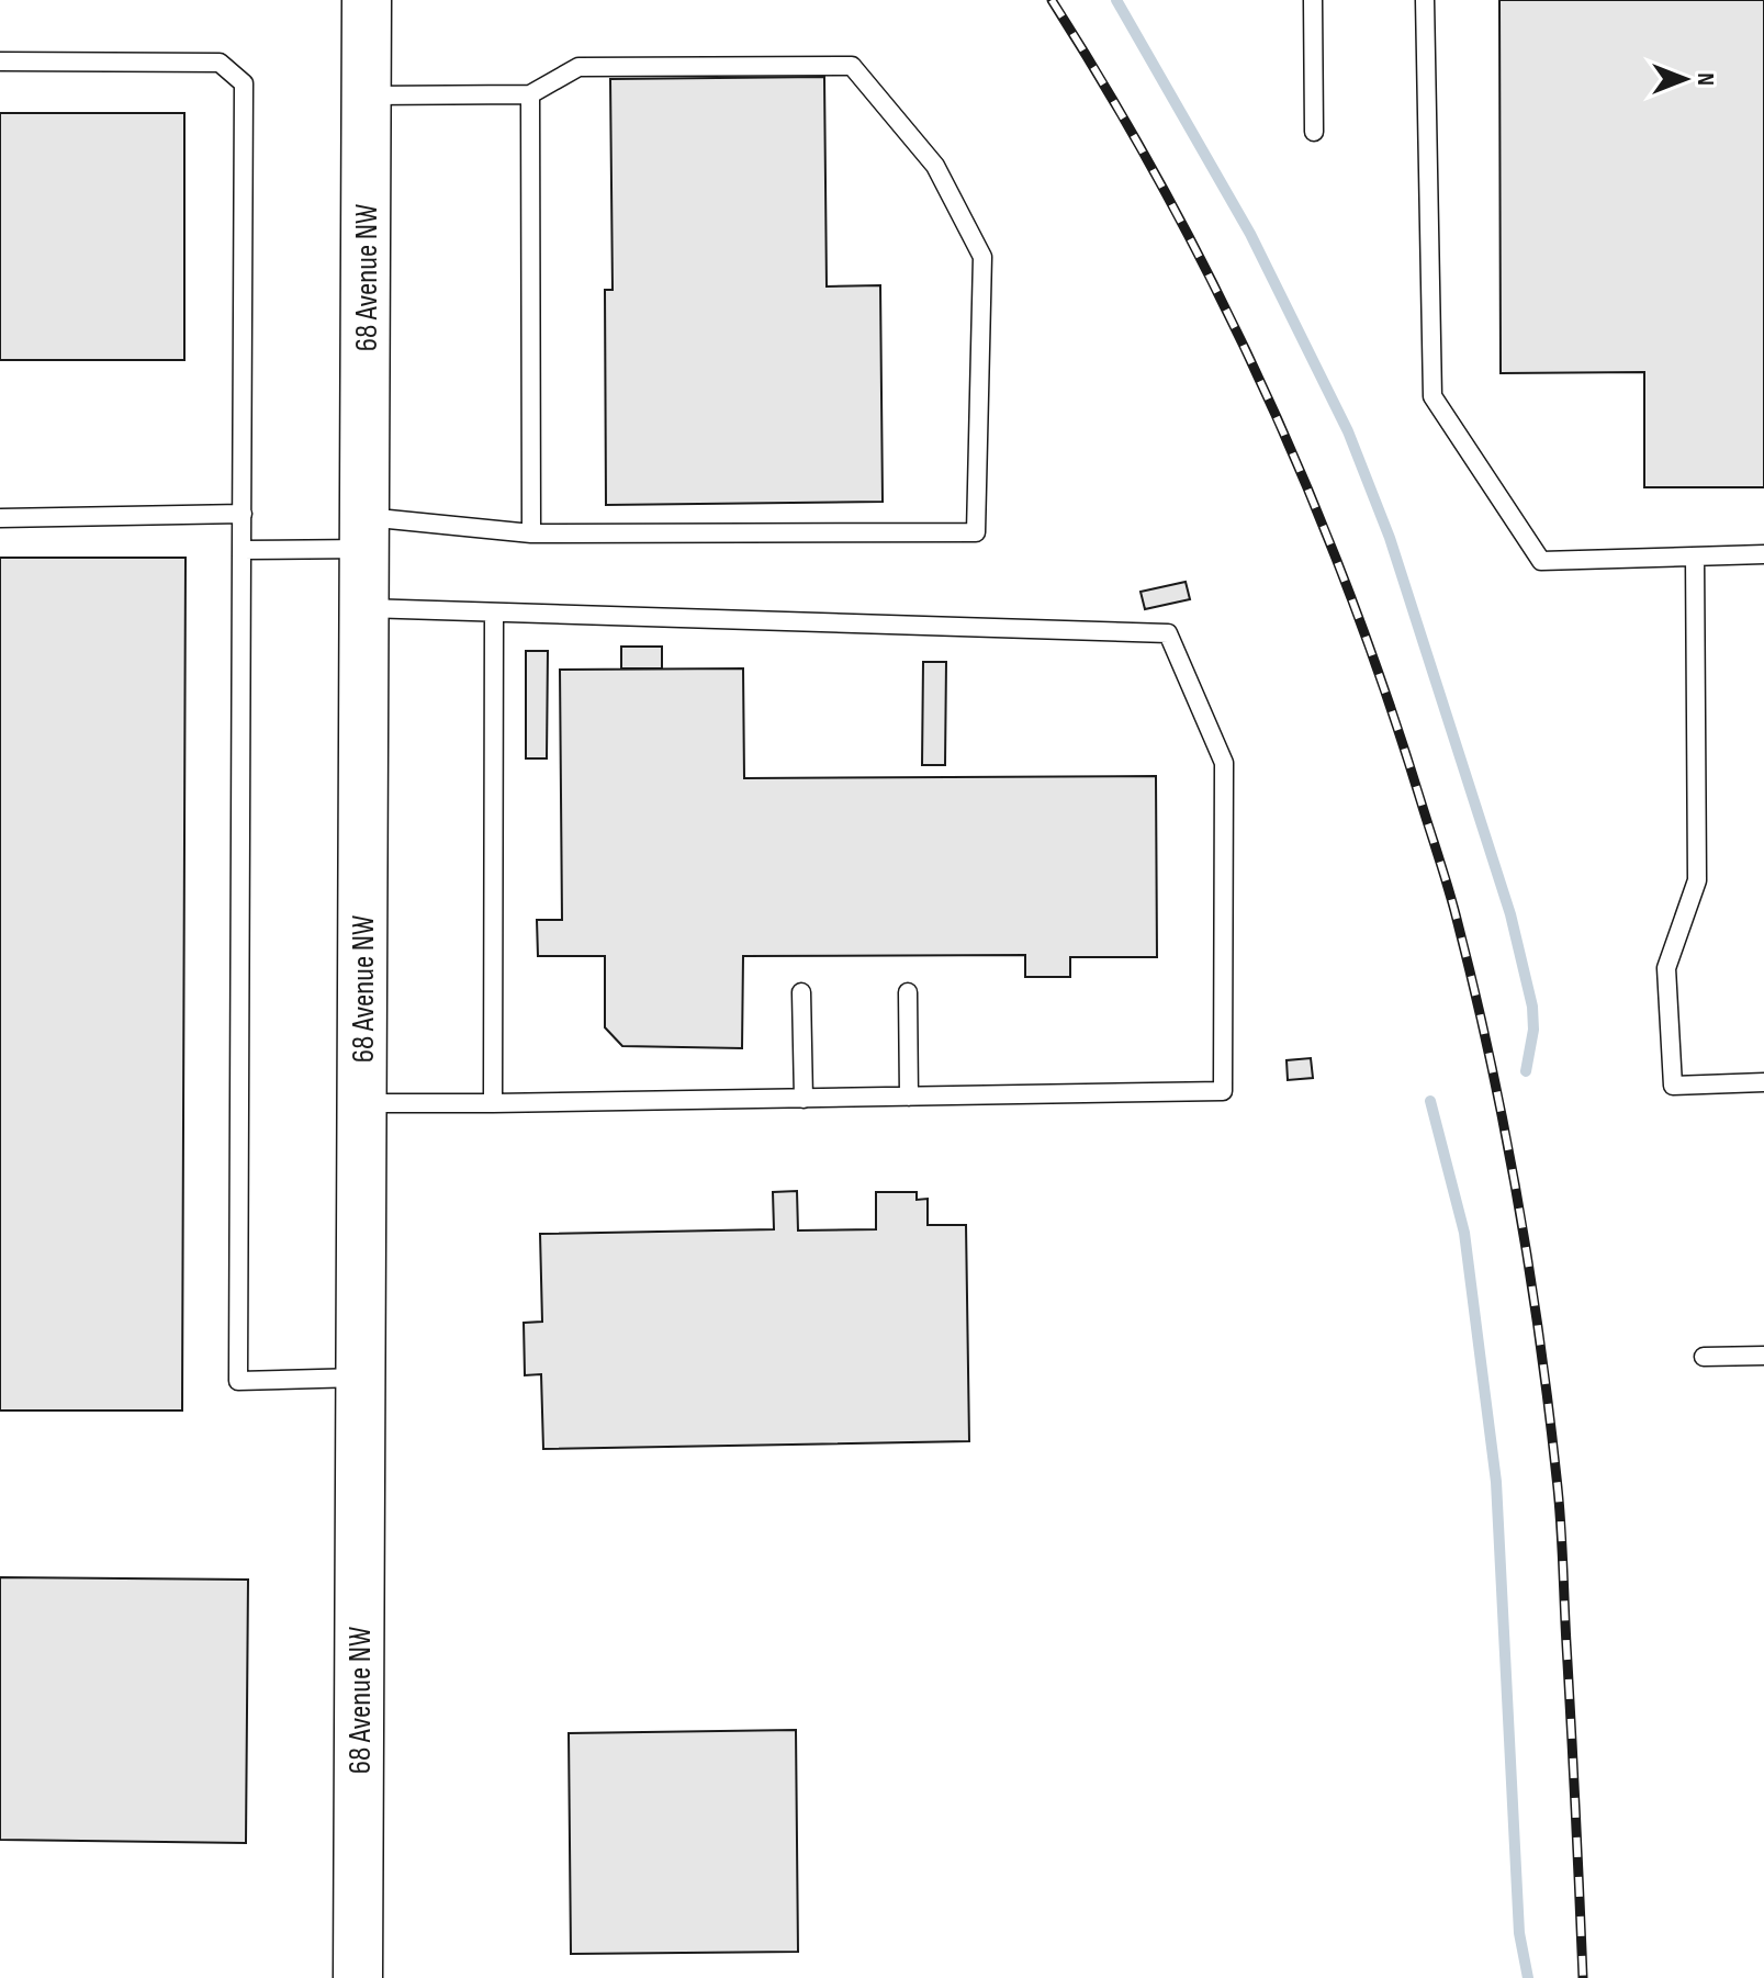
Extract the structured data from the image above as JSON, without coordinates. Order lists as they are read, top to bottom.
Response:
{
  "streets": {
    "street": ["68 Avenue NW"]
  },
  "north": "right"
}
